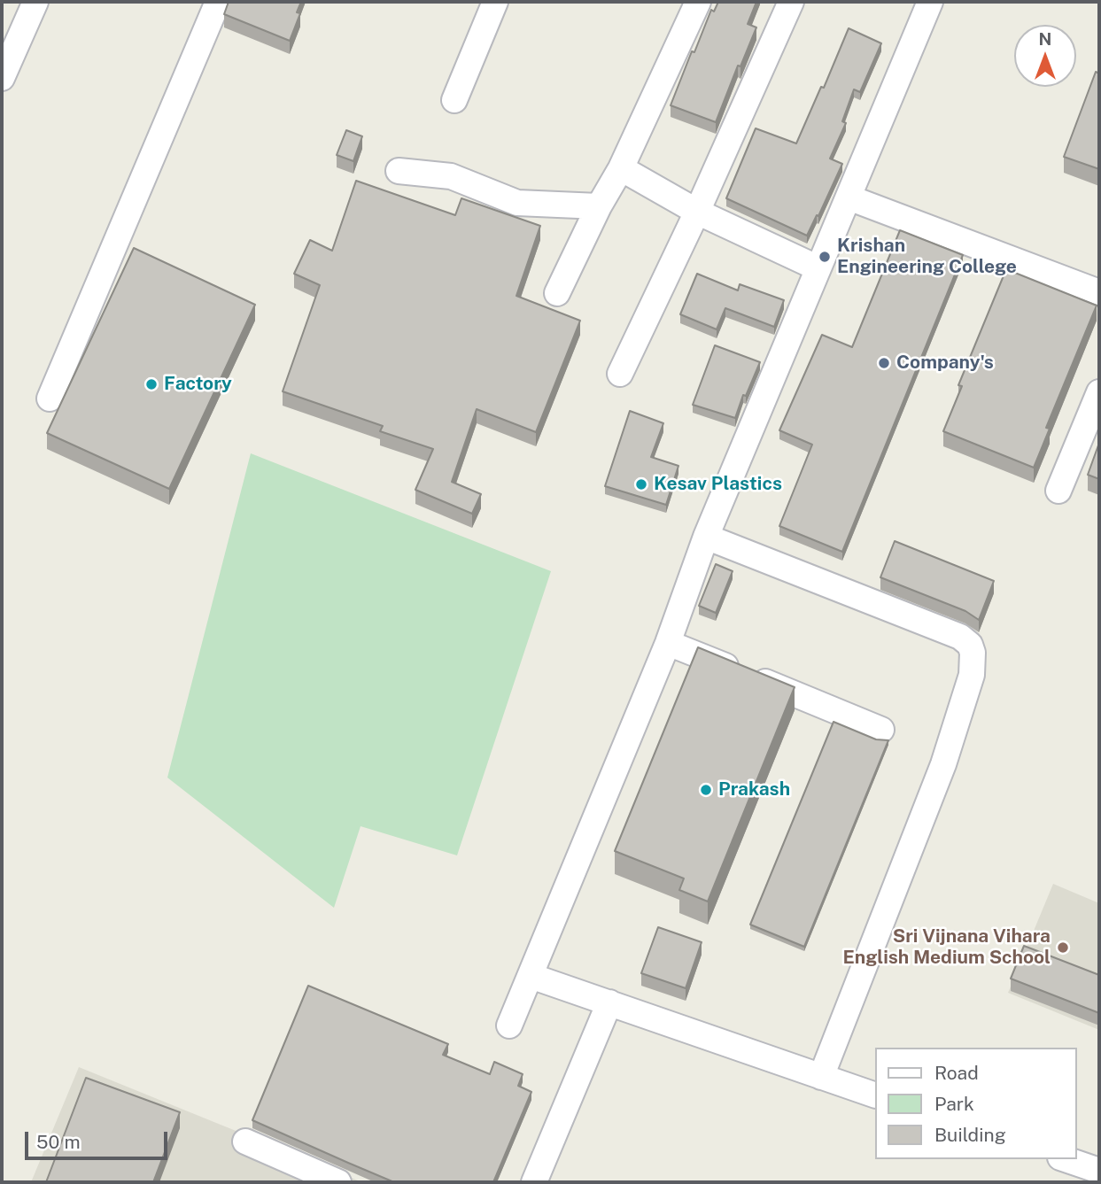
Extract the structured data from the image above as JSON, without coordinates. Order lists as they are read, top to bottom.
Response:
{
  "places": [
    "Krishan Engineering College",
    "Company's",
    "Factory",
    "Kesav Plastics",
    "Prakash",
    "Sri Vijnana Vihara English Medium School"
  ],
  "legend": ["Road", "Park", "Building"],
  "scale_bar": "50 m",
  "north": "top"
}
